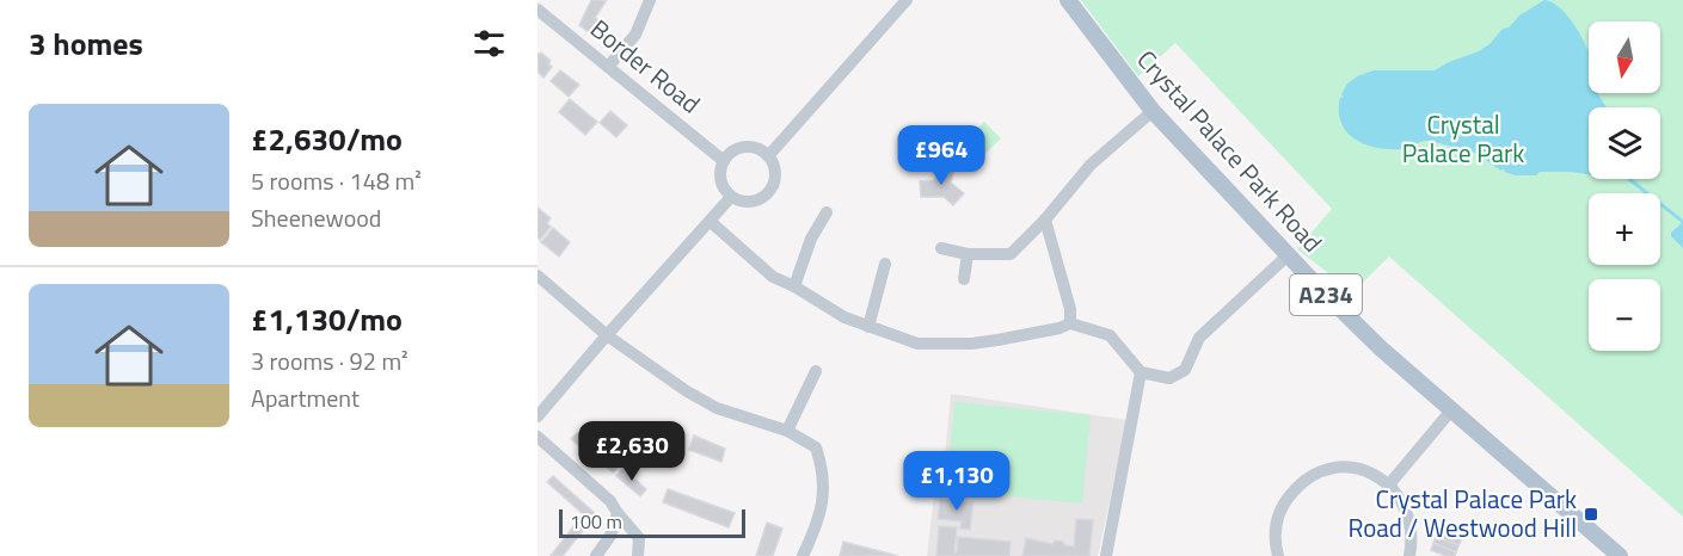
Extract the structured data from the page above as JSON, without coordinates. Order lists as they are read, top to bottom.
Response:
{
  "streets": {
    "main road": ["Crystal Palace Park Road", "A234"],
    "street": ["Border Road"]
  },
  "parks": ["Crystal Palace Park"],
  "places": {
    "transit": ["Crystal Palace Park Road / Westwood Hill"]
  },
  "scale_bar": "100 m",
  "north": "bottom",
  "page": {
    "heading": "3 homes",
    "map_buttons": ["+", "−"],
    "list": [
      {
        "name": "£2,630/mo",
        "note": "5 rooms · 148 m² · Sheenewood"
      },
      {
        "name": "£1,130/mo",
        "note": "3 rooms · 92 m² · Apartment"
      }
    ],
    "price": ["£964", "£2,630", "£1,130"],
    "scale": "100 m"
  }
}
